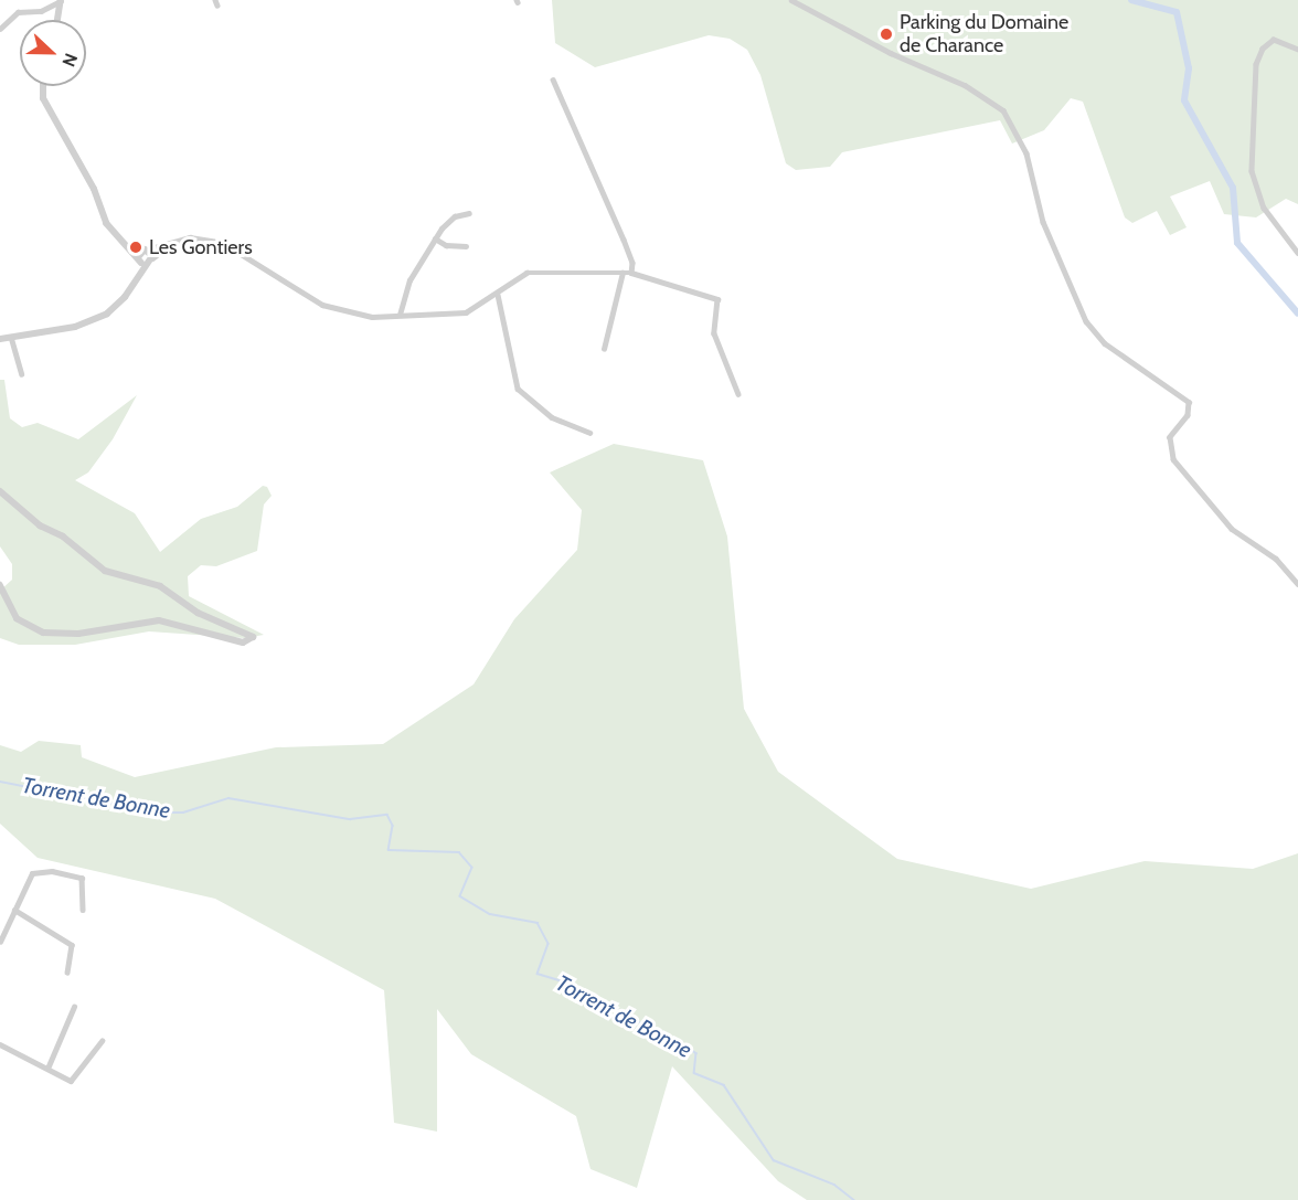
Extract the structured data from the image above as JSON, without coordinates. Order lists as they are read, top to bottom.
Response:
{
  "water": ["Torrent de Bonne"],
  "places": ["Parking du Domaine de Charance", "Les Gontiers"],
  "north": "right"
}
